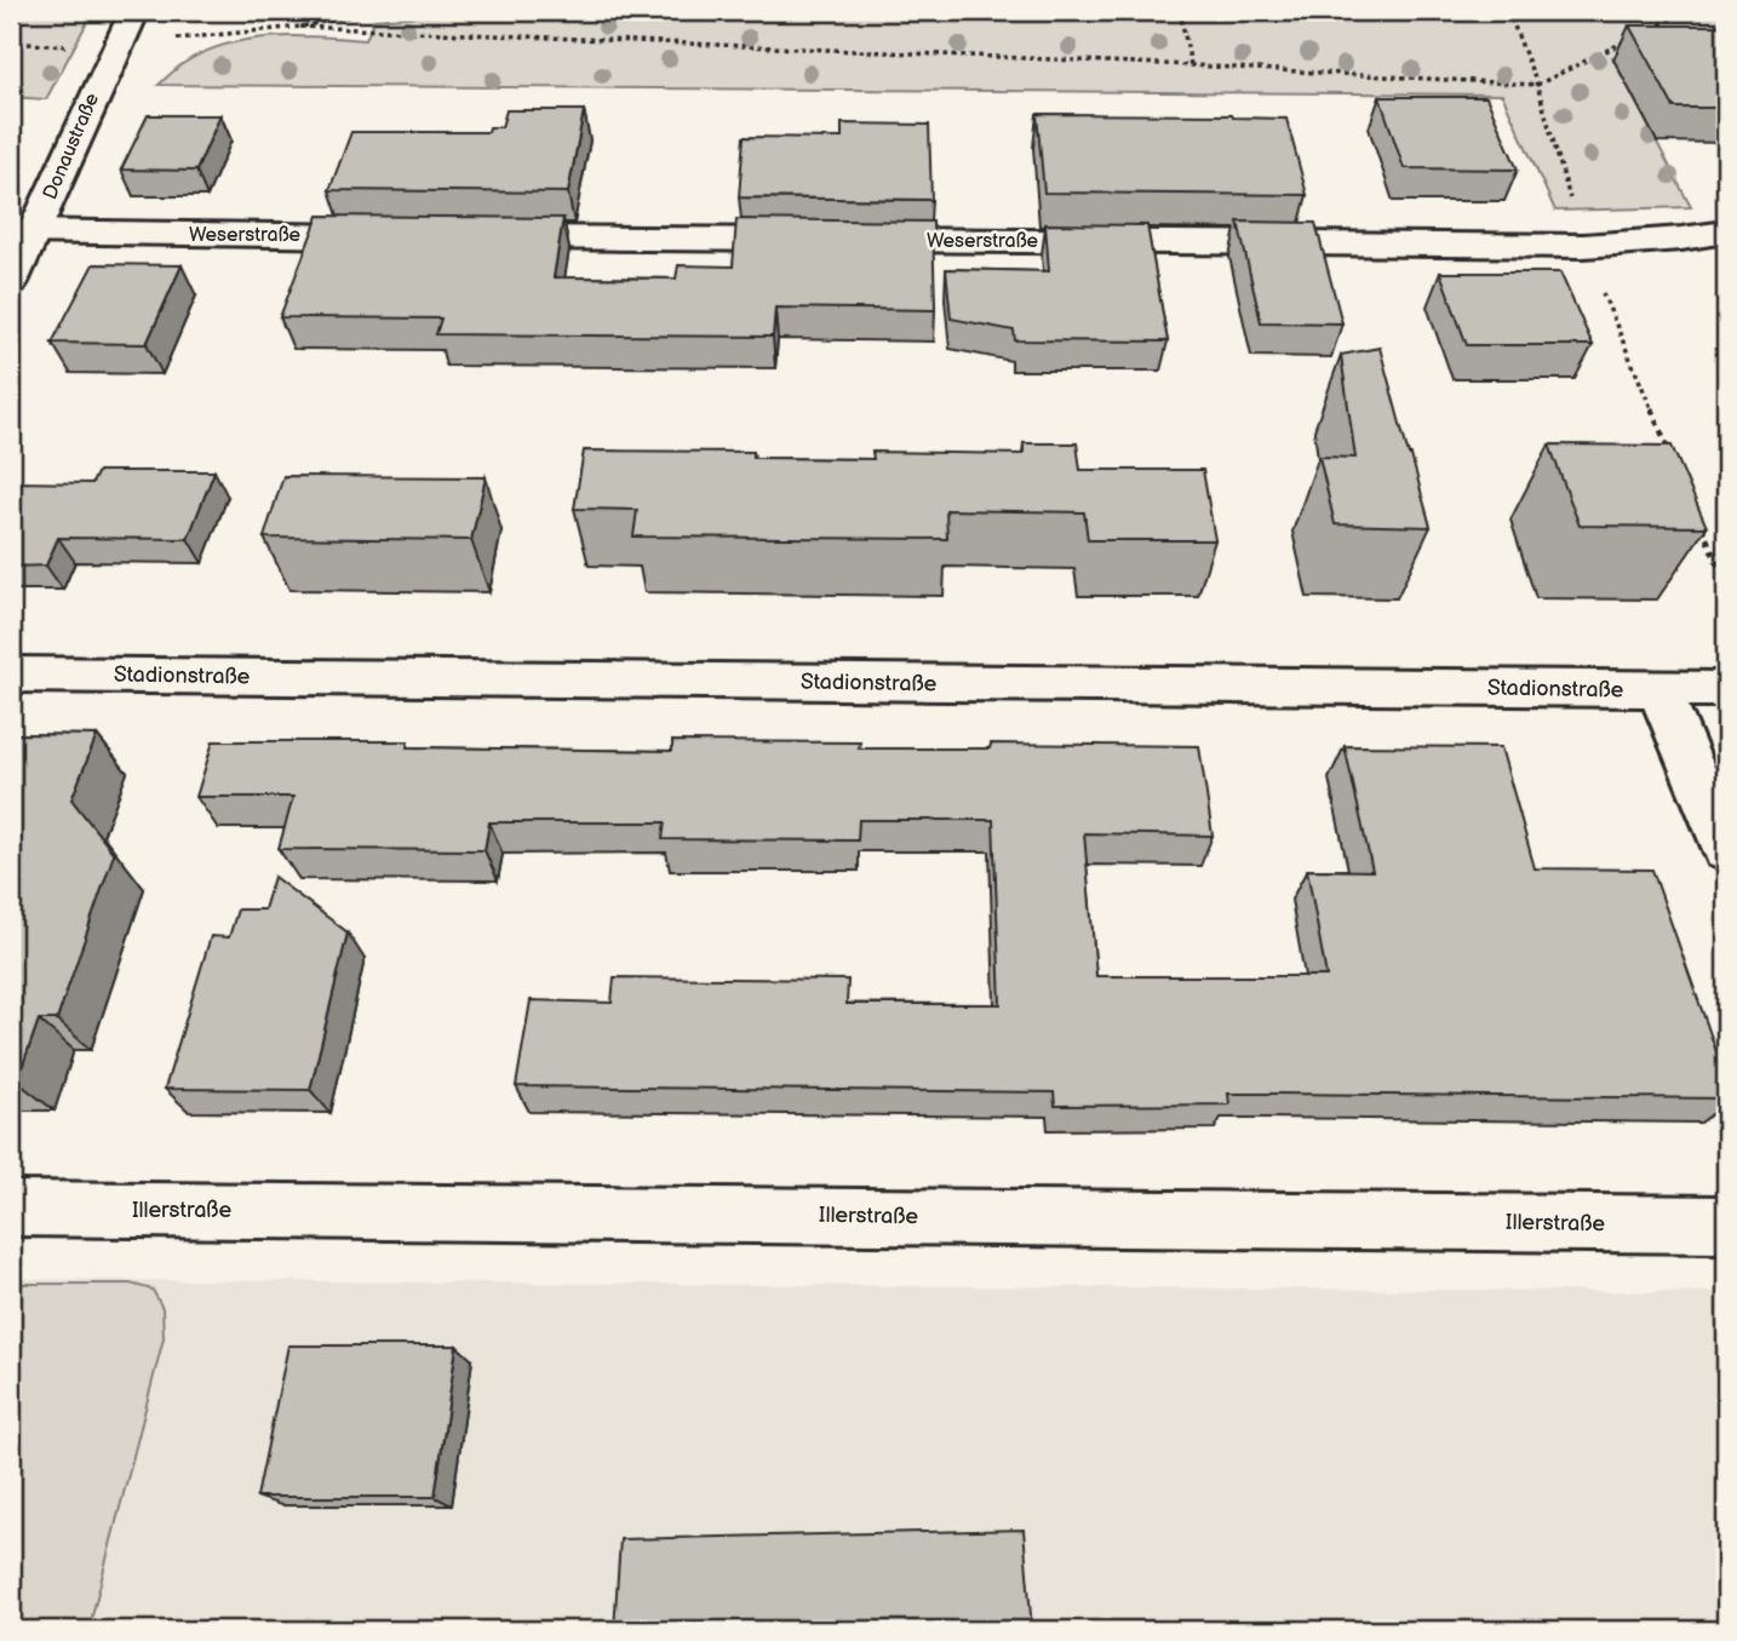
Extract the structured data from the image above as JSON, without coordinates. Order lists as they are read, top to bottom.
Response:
{
  "streets": {
    "street": [
      "Donaustraße",
      "Weserstraße",
      "Stadionstraße",
      "Illerstraße"
    ]
  },
  "crossings": [
    ["Donaustraße", "Weserstraße"]
  ]
}
